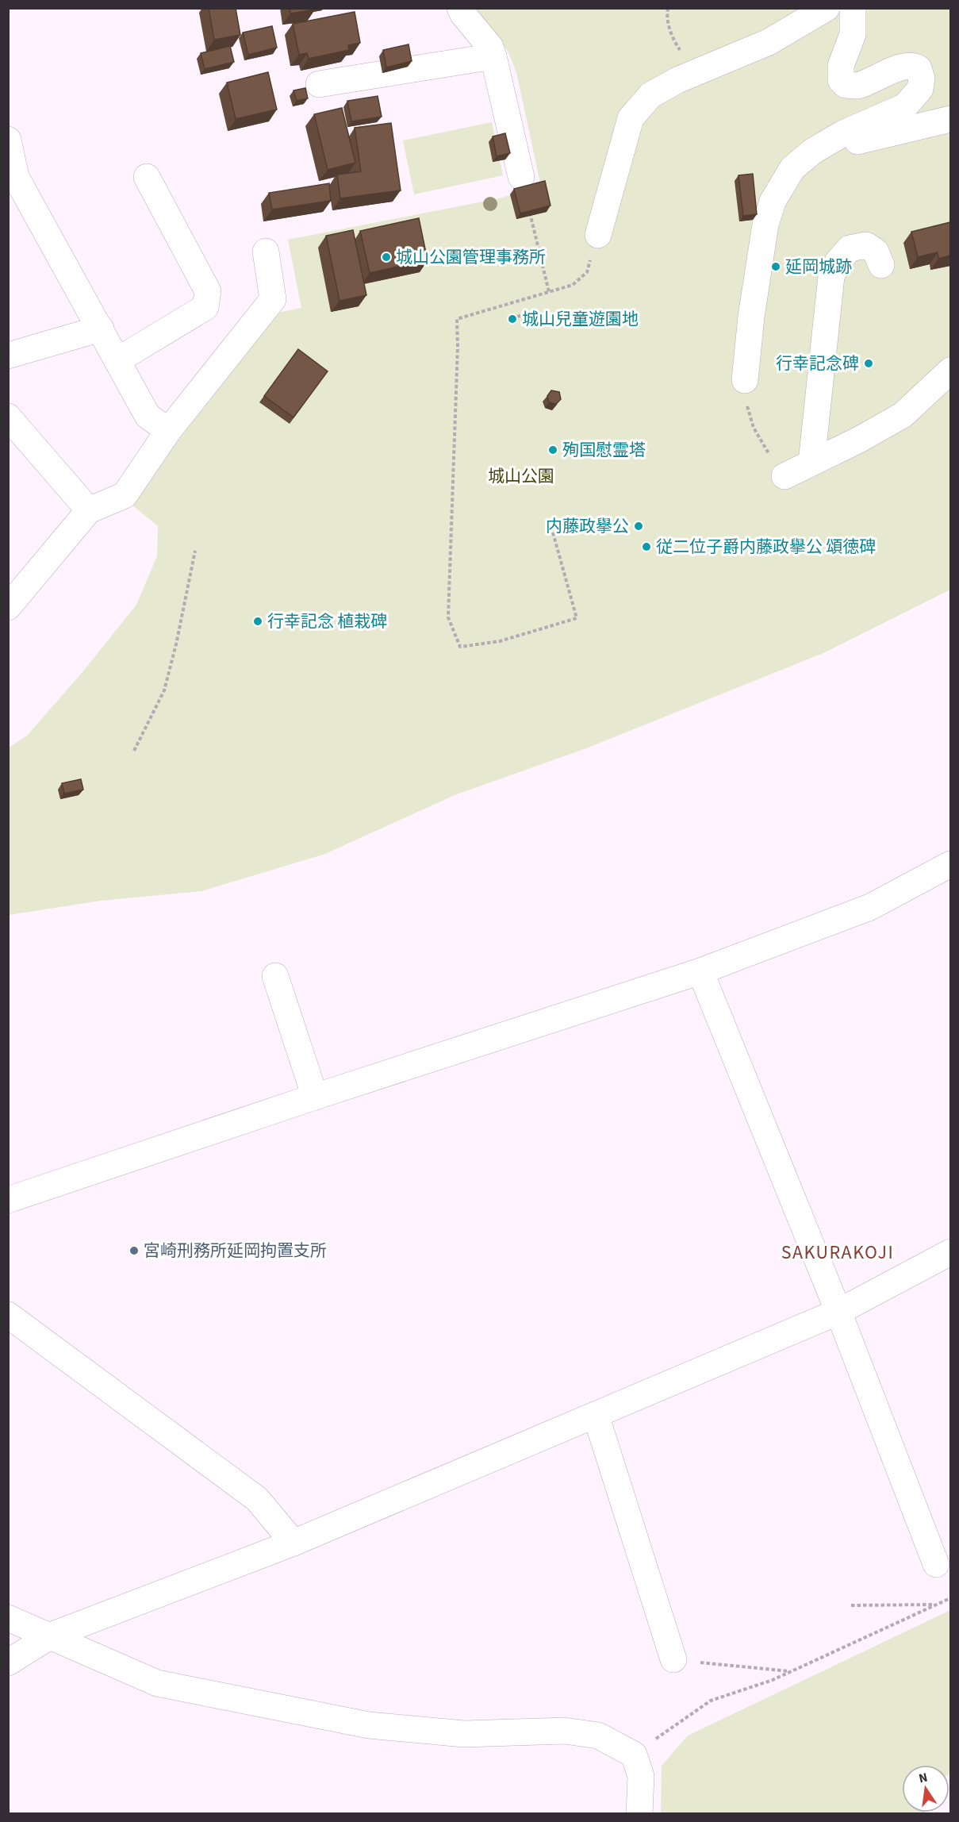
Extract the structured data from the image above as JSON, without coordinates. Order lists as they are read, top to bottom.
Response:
{
  "districts": ["SAKURAKOJI"],
  "parks": ["城山公園"],
  "places": [
    "城山公園管理事務所",
    "延岡城跡",
    "城山兒童遊園地",
    "行幸記念碑",
    "殉国慰霊塔",
    "内藤政擧公",
    "従二位子爵内藤政擧公 頌徳碑",
    "行幸記念 植栽碑",
    "宮崎刑務所延岡拘置支所"
  ],
  "north": "top"
}
